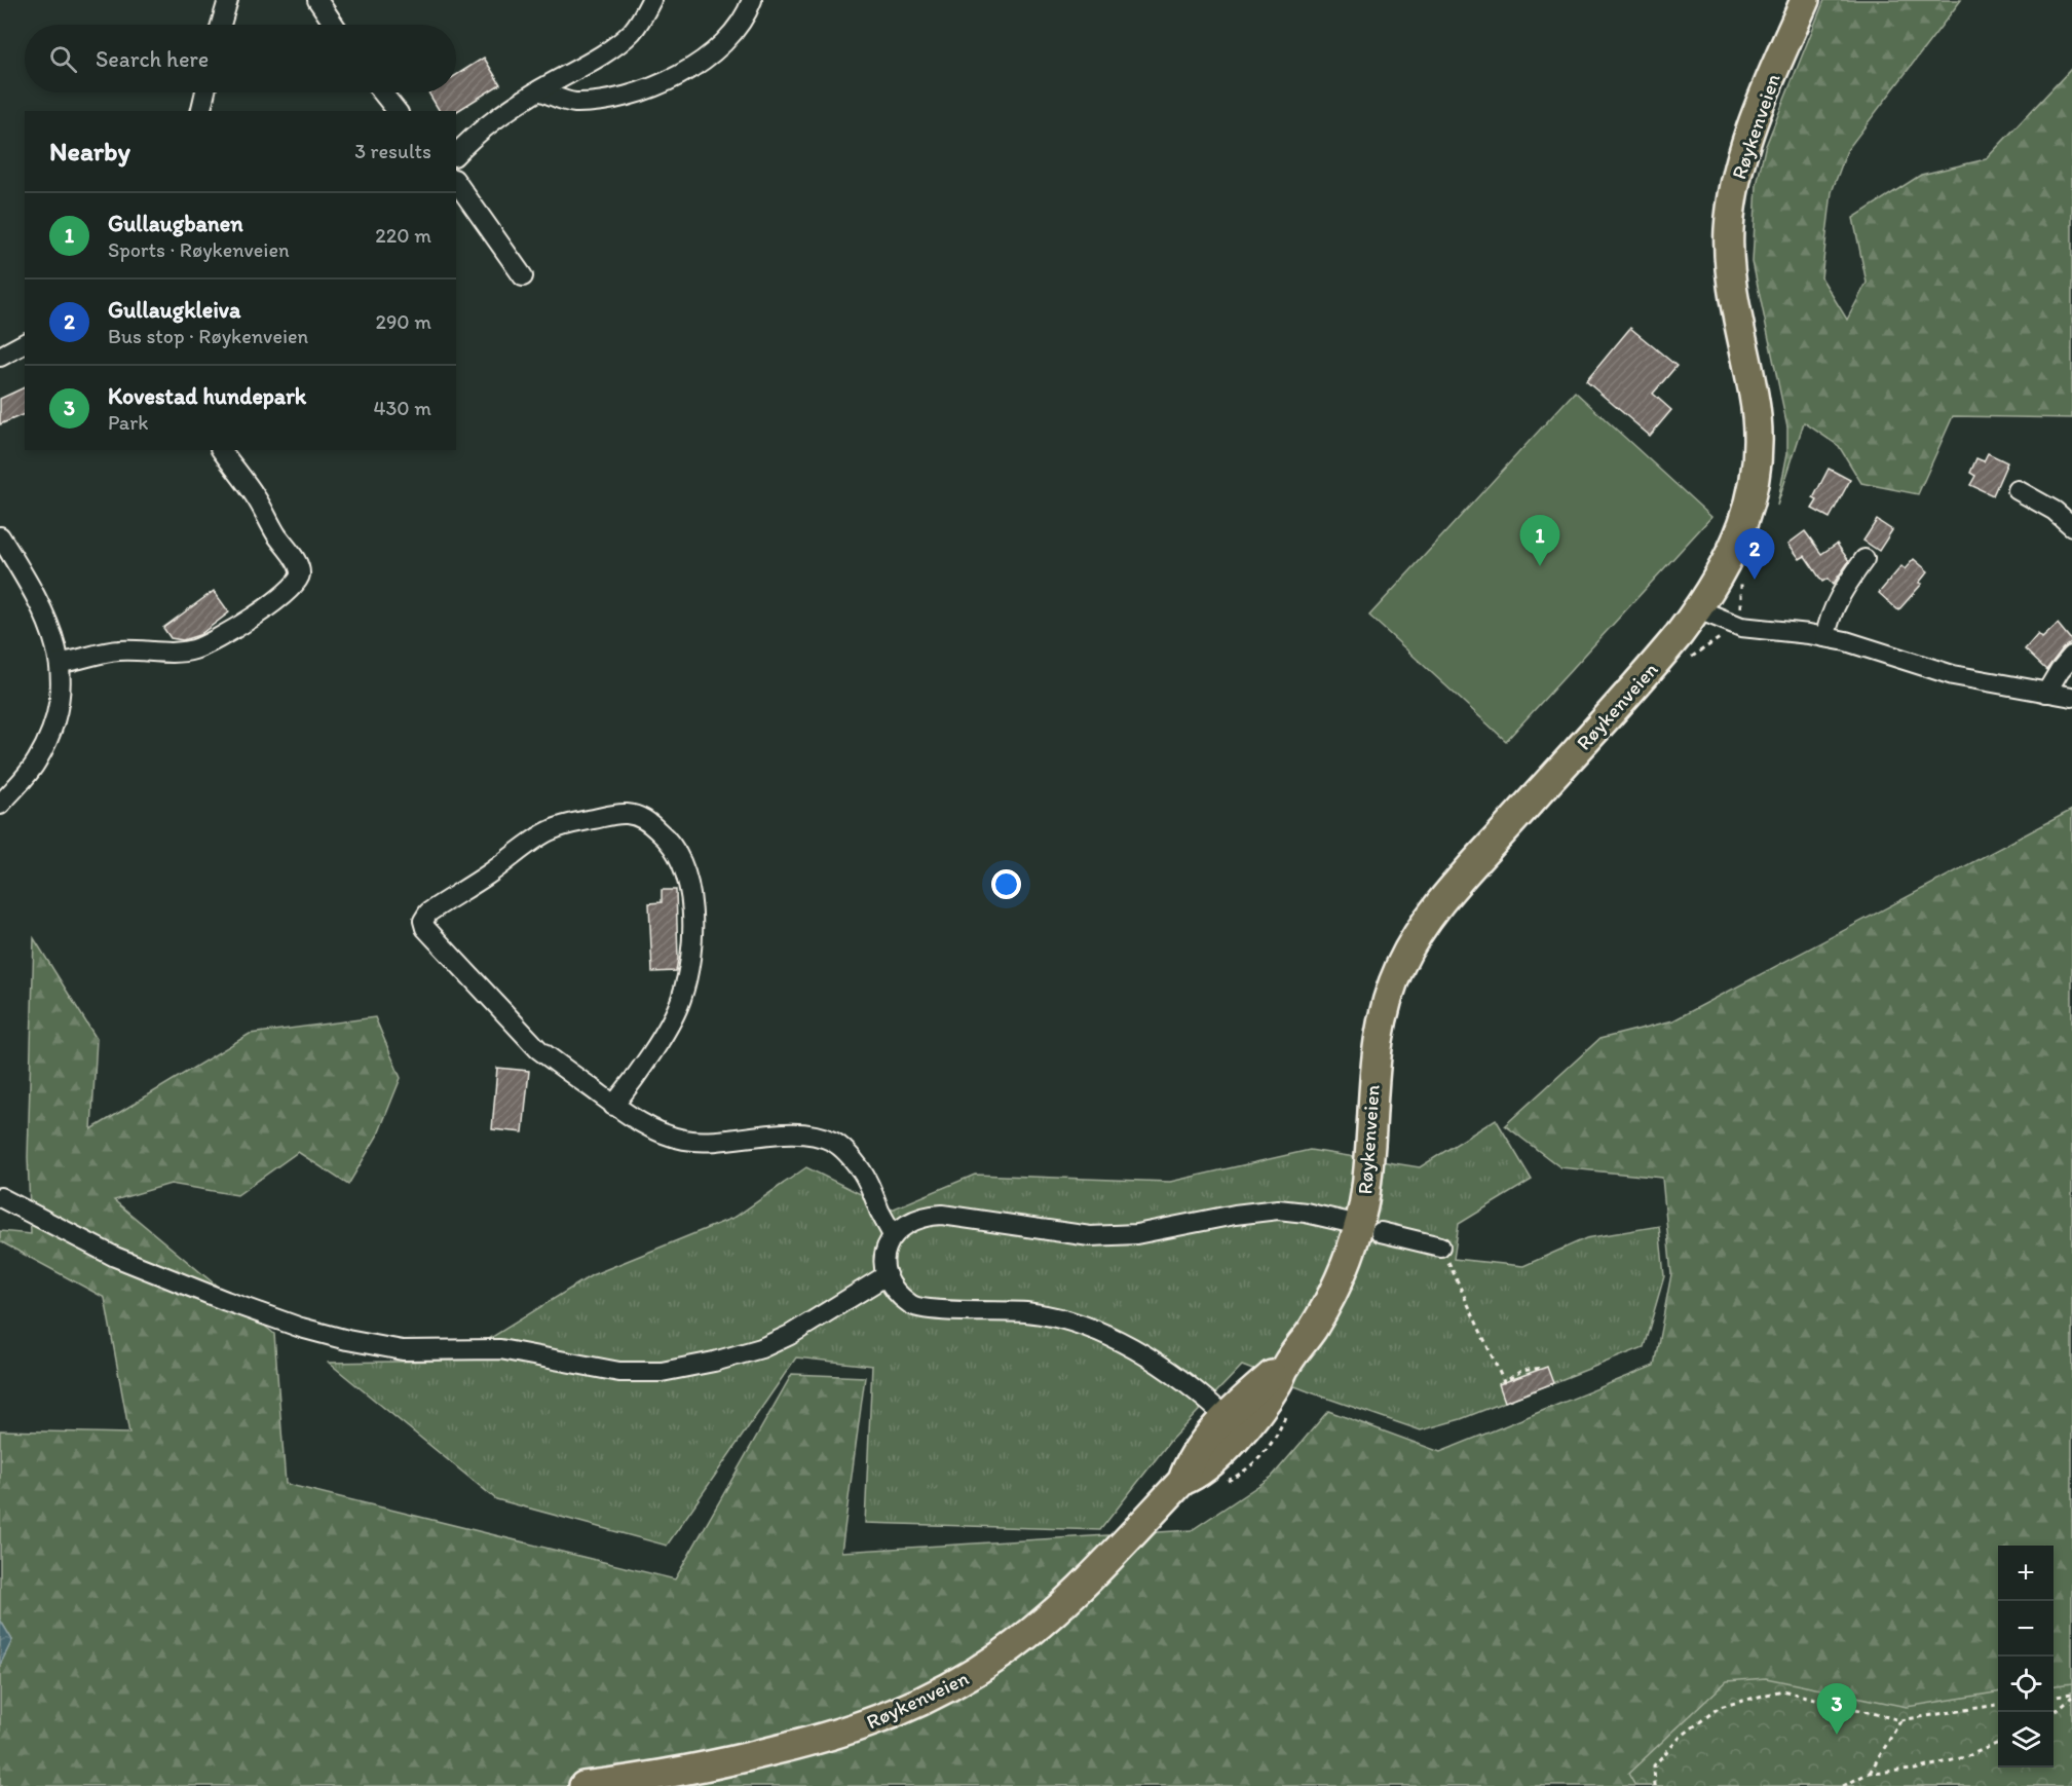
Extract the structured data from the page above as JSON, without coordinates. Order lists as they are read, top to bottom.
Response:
{
  "streets": {
    "highway": ["Røykenveien"]
  },
  "page": {
    "search": "Search here",
    "heading": ["Nearby", "3 results"],
    "list": [
      {
        "mark": "1",
        "name": "Gullaugbanen",
        "note": "Sports · Røykenveien",
        "value": "220 m"
      },
      {
        "mark": "2",
        "name": "Gullaugkleiva",
        "note": "Bus stop · Røykenveien",
        "value": "290 m"
      },
      {
        "mark": "3",
        "name": "Kovestad hundepark",
        "note": "Park",
        "value": "430 m"
      }
    ],
    "pins": ["1", "2", "3"],
    "map_buttons": ["+", "−"]
  }
}
